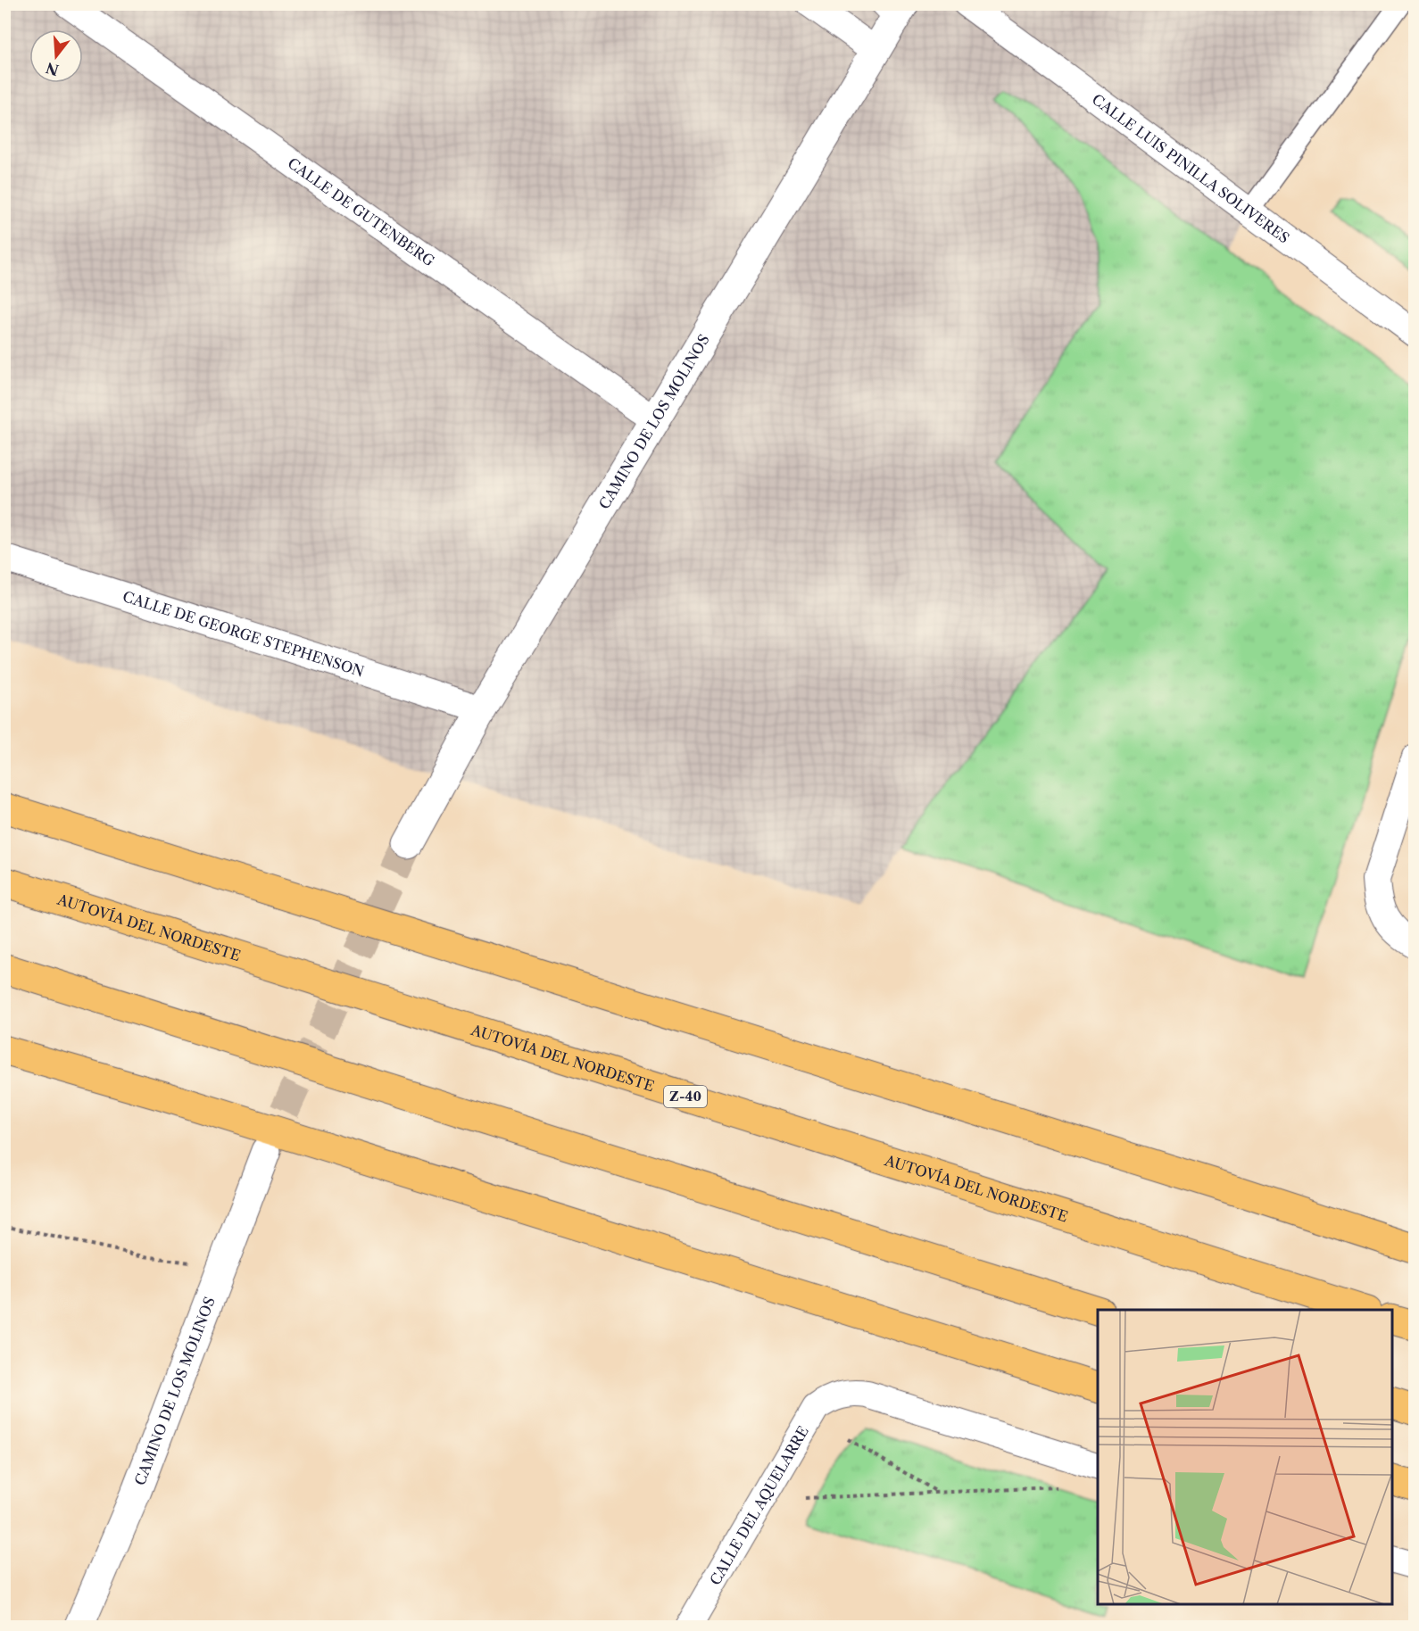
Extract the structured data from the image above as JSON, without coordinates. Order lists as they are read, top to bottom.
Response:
{
  "streets": {
    "highway": ["AUTOVÍA DEL NORDESTE", "Z-40"],
    "street": [
      "CALLE LUIS PINILLA SOLIVERES",
      "CALLE DE GUTENBERG",
      "CAMINO DE LOS MOLINOS",
      "CALLE DE GEORGE STEPHENSON",
      "CALLE DEL AQUELARRE"
    ]
  },
  "crossings": [
    ["CALLE DE GUTENBERG", "CAMINO DE LOS MOLINOS"],
    ["CAMINO DE LOS MOLINOS", "CALLE DE GEORGE STEPHENSON"]
  ],
  "north": "bottom"
}
